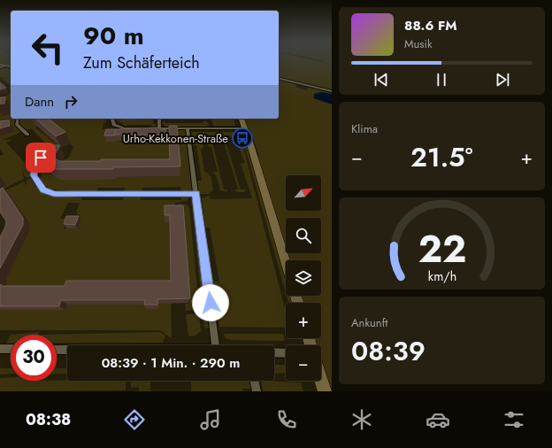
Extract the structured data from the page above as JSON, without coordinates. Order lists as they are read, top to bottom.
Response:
{
  "places": {
    "bus stop": ["Urho-Kekkonen-Straße"]
  },
  "north": "top right",
  "page": {
    "turn": ["90 m", "Zum Schäferteich"],
    "song": ["88.6 FM", "Musik"],
    "then": "Dann",
    "tile": [
      "Klima",
      ["Ankunft", "08:39"]
    ],
    "heat": ["−", "21.5°", "+"],
    "map_buttons": ["+", "−"],
    "limit": "30",
    "trip": "08:39 · 1 Min. · 290 m",
    "tabs": "08:38",
    "gauge": ["22", "km/h"]
  }
}
